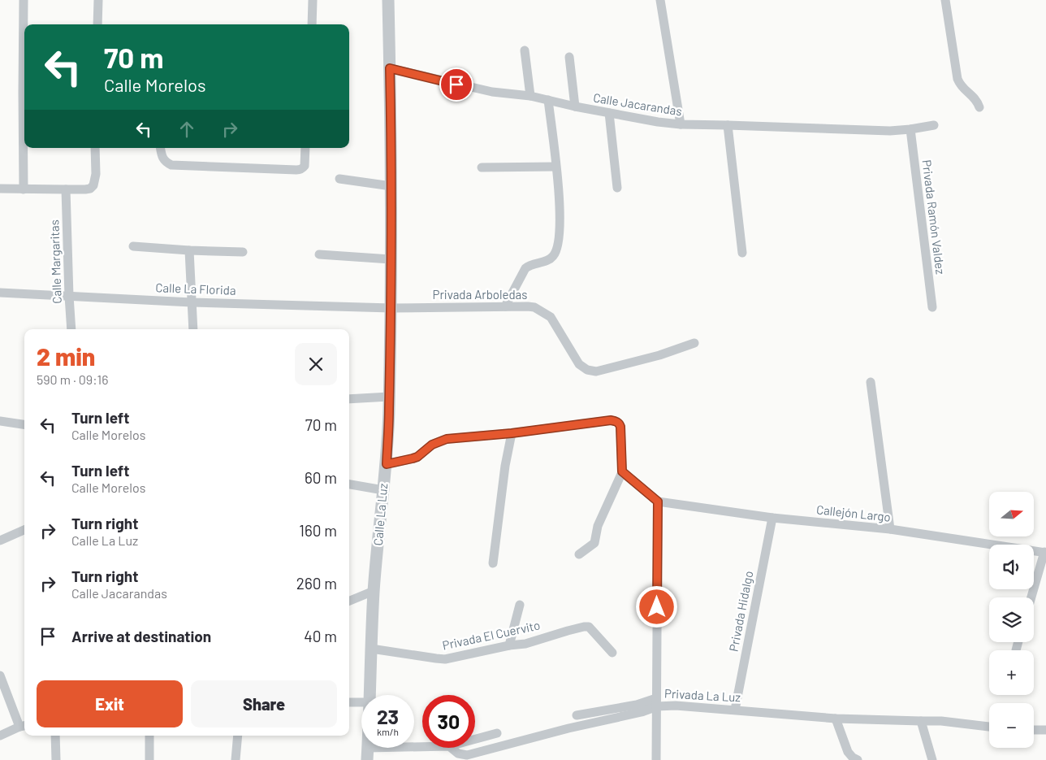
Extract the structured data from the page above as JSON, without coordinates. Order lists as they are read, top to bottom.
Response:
{
  "streets": {
    "street": [
      "Calle Jacarandas",
      "Privada Ramón Valdez",
      "Calle Margaritas",
      "Calle La Florida",
      "Privada Arboledas",
      "Callejón Largo",
      "Calle La Luz",
      "Privada Hidalgo",
      "Privada El Cuervito",
      "Privada La Luz"
    ]
  },
  "crossings": [
    ["Calle Jacarandas", "Privada Ramón Valdez"],
    ["Calle Jacarandas", "Calle La Luz"],
    ["Calle Margaritas", "Calle La Florida"],
    ["Calle La Florida", "Privada Arboledas"],
    ["Calle La Florida", "Calle La Luz"],
    ["Privada Arboledas", "Calle La Luz"],
    ["Callejón Largo", "Privada Hidalgo"],
    ["Calle La Luz", "Privada El Cuervito"],
    ["Privada Hidalgo", "Privada La Luz"]
  ],
  "north": "right",
  "page": {
    "turn": ["70 m", "Calle Morelos"],
    "heading": ["2 min", "590 m · 09:16"],
    "list": [
      {
        "name": "Turn left",
        "note": "Calle Morelos",
        "value": "70 m"
      },
      {
        "name": "Turn left",
        "note": "Calle Morelos",
        "value": "60 m"
      },
      {
        "name": "Turn right",
        "note": "Calle La Luz",
        "value": "160 m"
      },
      {
        "name": "Turn right",
        "note": "Calle Jacarandas",
        "value": "260 m"
      },
      {
        "name": "Arrive at destination",
        "value": "40 m"
      }
    ],
    "map_buttons": ["+", "−"],
    "buttons": ["Exit", "Share"],
    "speed": "23 km/h",
    "limit": "30"
  }
}
